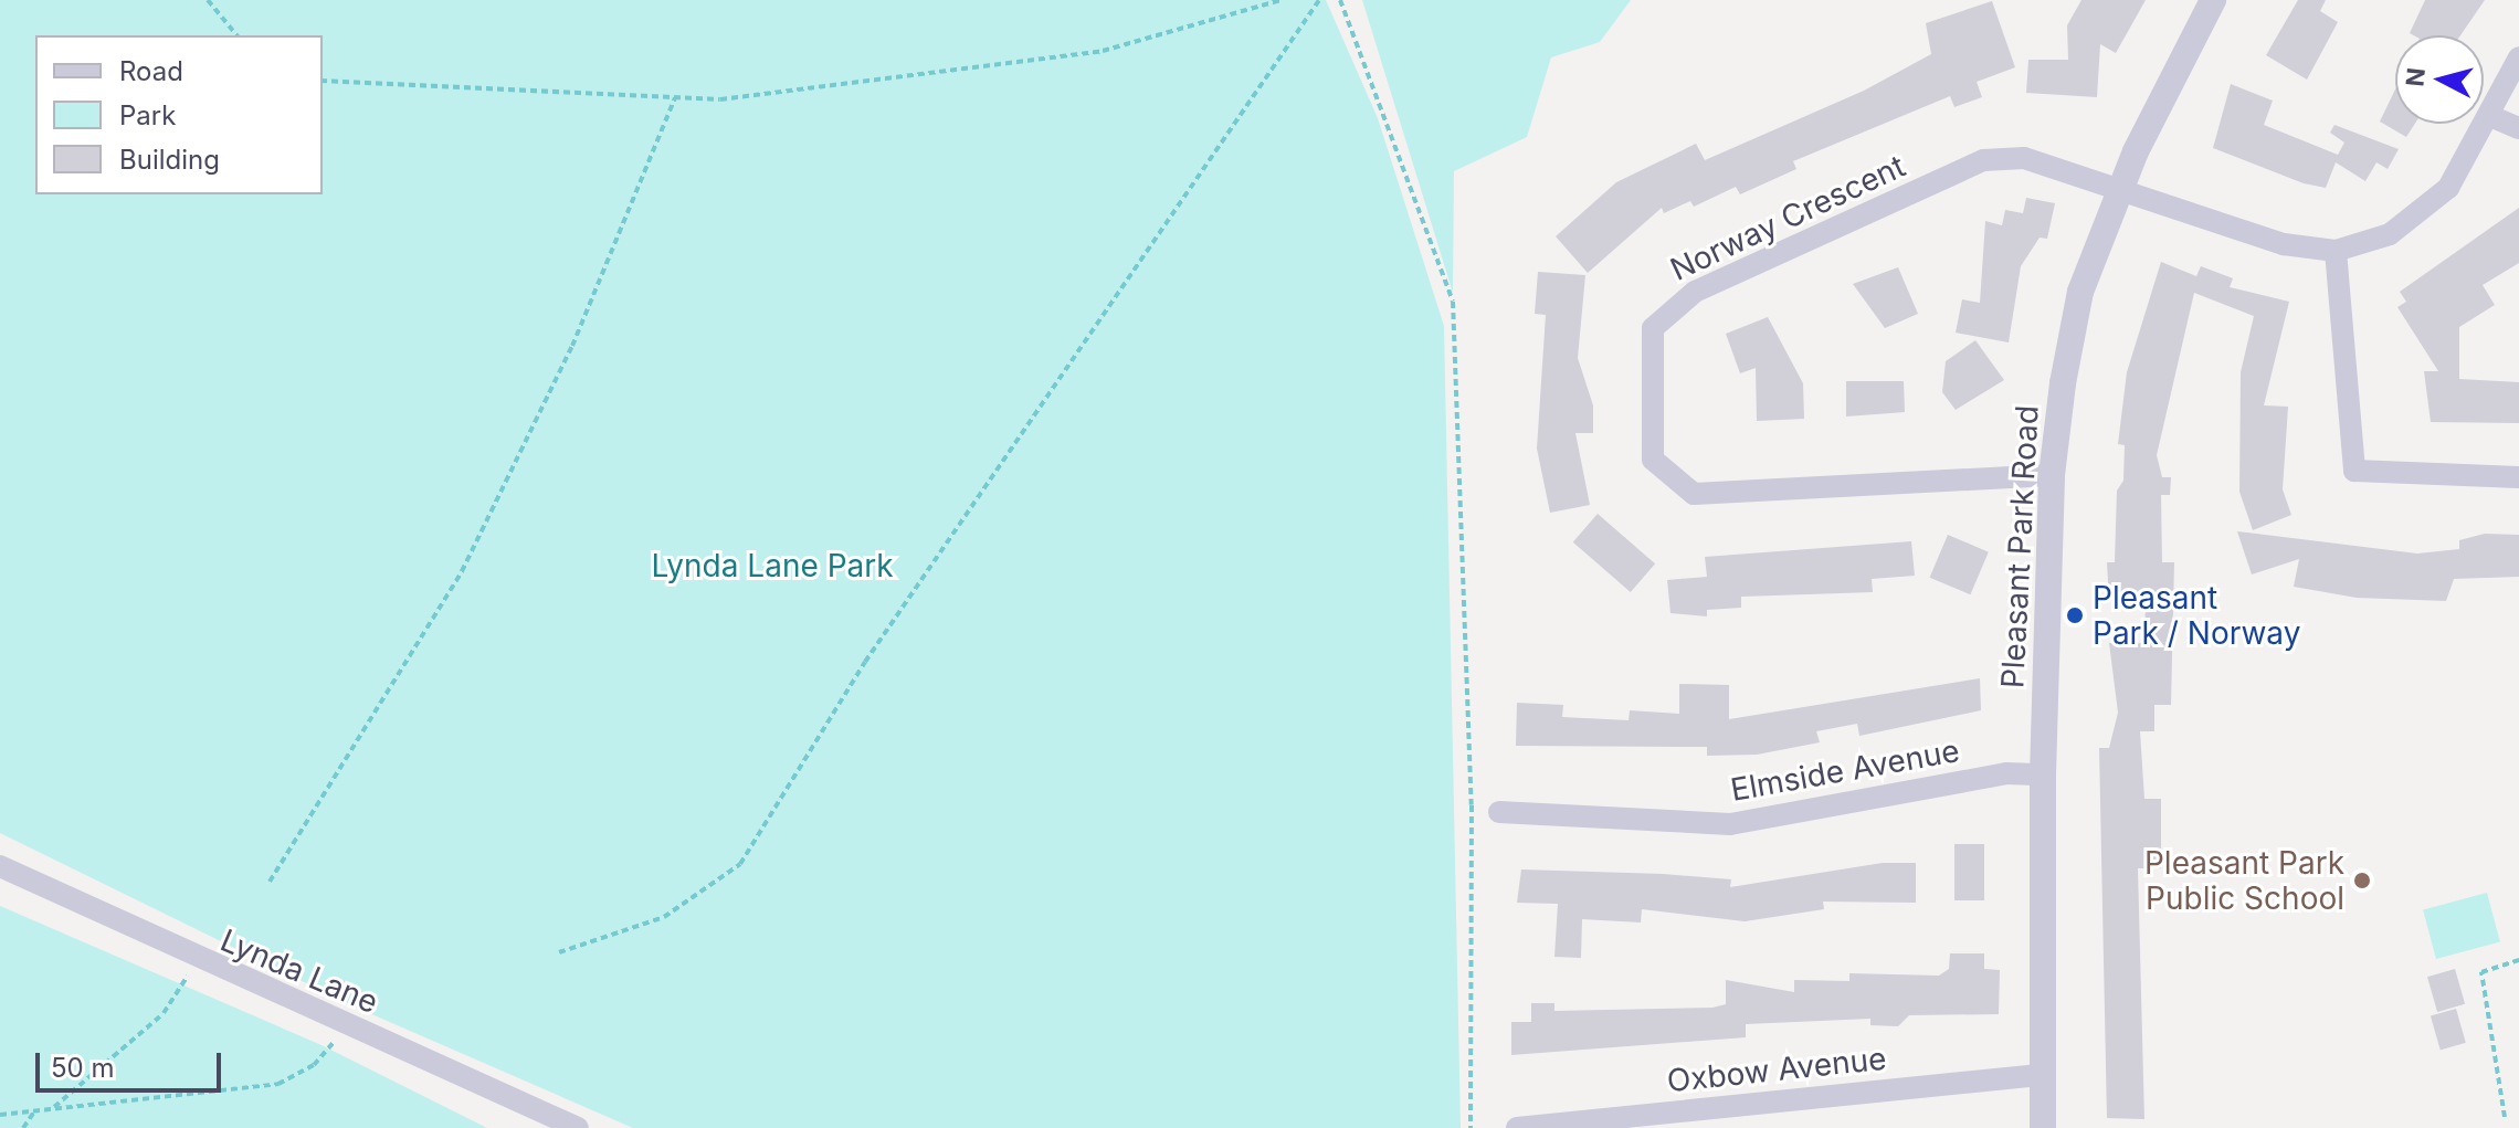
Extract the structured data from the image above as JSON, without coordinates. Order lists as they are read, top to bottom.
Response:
{
  "streets": {
    "street": [
      "Norway Crescent",
      "Pleasant Park Road",
      "Elmside Avenue",
      "Lynda Lane",
      "Oxbow Avenue"
    ]
  },
  "crossings": [
    ["Norway Crescent", "Pleasant Park Road"],
    ["Pleasant Park Road", "Elmside Avenue"],
    ["Pleasant Park Road", "Oxbow Avenue"]
  ],
  "parks": ["Lynda Lane Park"],
  "places": ["Pleasant Park / Norway", "Pleasant Park Public School"],
  "legend": ["Road", "Park", "Building"],
  "scale_bar": "50 m",
  "north": "left"
}
